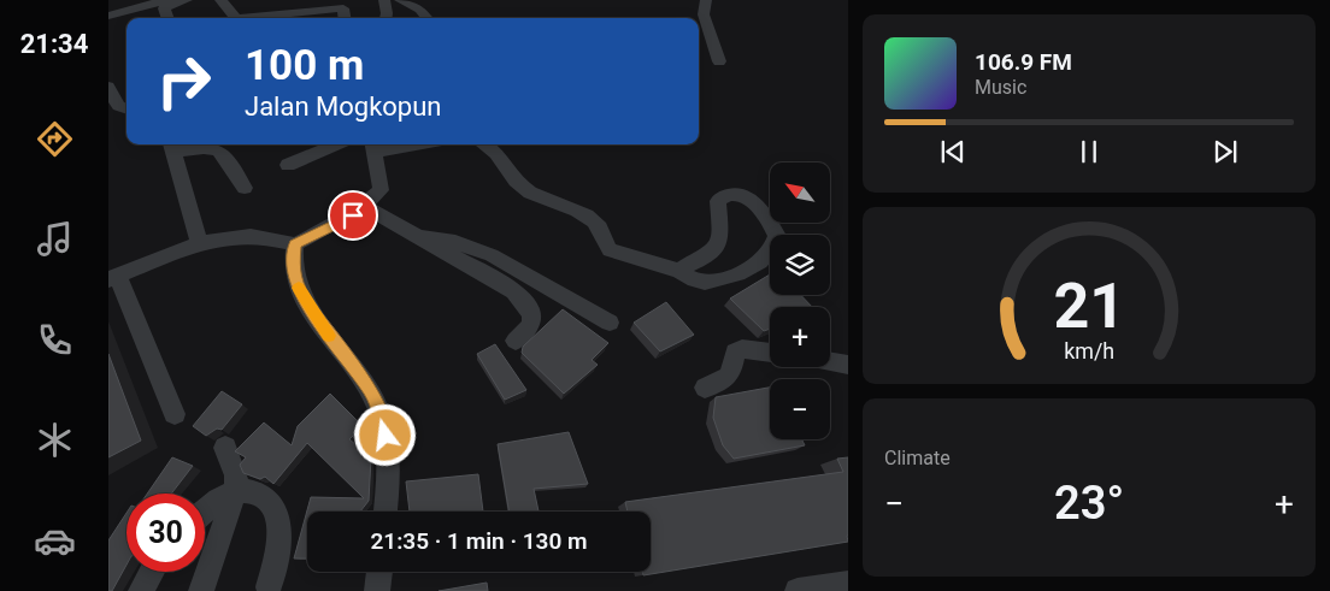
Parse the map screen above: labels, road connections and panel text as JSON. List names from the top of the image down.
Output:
{
  "north": "top left",
  "page": {
    "tabs": "21:34",
    "turn": ["100 m", "Jalan Mogkopun"],
    "song": ["106.9 FM", "Music"],
    "map_buttons": ["+", "−"],
    "tile": "Climate",
    "heat": ["−", "23°", "+"],
    "limit": "30",
    "trip": "21:35 · 1 min · 130 m",
    "gauge": ["21", "km/h"]
  }
}
